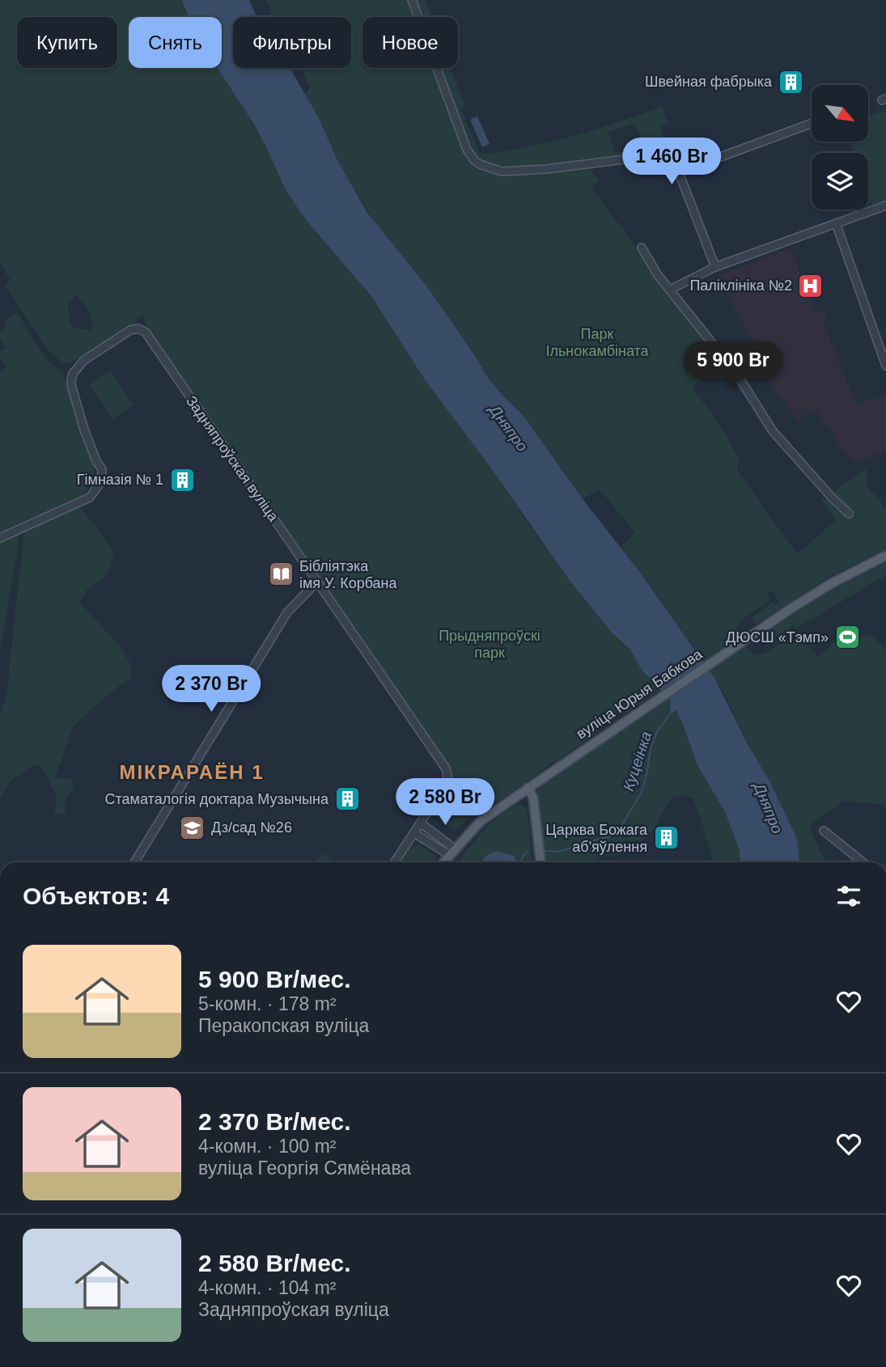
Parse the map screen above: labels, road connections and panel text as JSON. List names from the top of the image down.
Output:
{
  "streets": {
    "main road": ["вуліца Юрыя Бабкова"],
    "street": ["Задняпроўская вуліца"]
  },
  "districts": ["МІКРАРАЁН 1"],
  "water": ["Дняпро", "Куцеінка"],
  "parks": ["Парк Ільнокамбіната", "Прыдняпроўскі парк"],
  "places": {
    "building": [
      "Швейная фабрыка",
      "Гімназія № 1",
      "Стаматалогія доктара Музычына",
      "Царква Божага аб'яўлення"
    ],
    "hospital": ["Паліклініка №2"],
    "library": ["Бібліятэка імя У. Корбана"],
    "sports": ["ДЮСШ «Тэмп»"],
    "school or university": ["Дз/сад №26"]
  },
  "north": "bottom right",
  "page": {
    "chip": [
      "Купить",
      "Снять",
      "Фильтры",
      "Новое"
    ],
    "price": [
      "1 460 Br",
      "5 900 Br",
      "2 370 Br",
      "2 580 Br"
    ],
    "heading": "Объектов: 4",
    "list": [
      {
        "name": "5 900 Br/мес.",
        "note": "5-комн. · 178 m² · Перакопская вуліца"
      },
      {
        "name": "2 370 Br/мес.",
        "note": "4-комн. · 100 m² · вуліца Георгія Сямёнава"
      },
      {
        "name": "2 580 Br/мес.",
        "note": "4-комн. · 104 m² · Задняпроўская вуліца"
      }
    ]
  }
}
